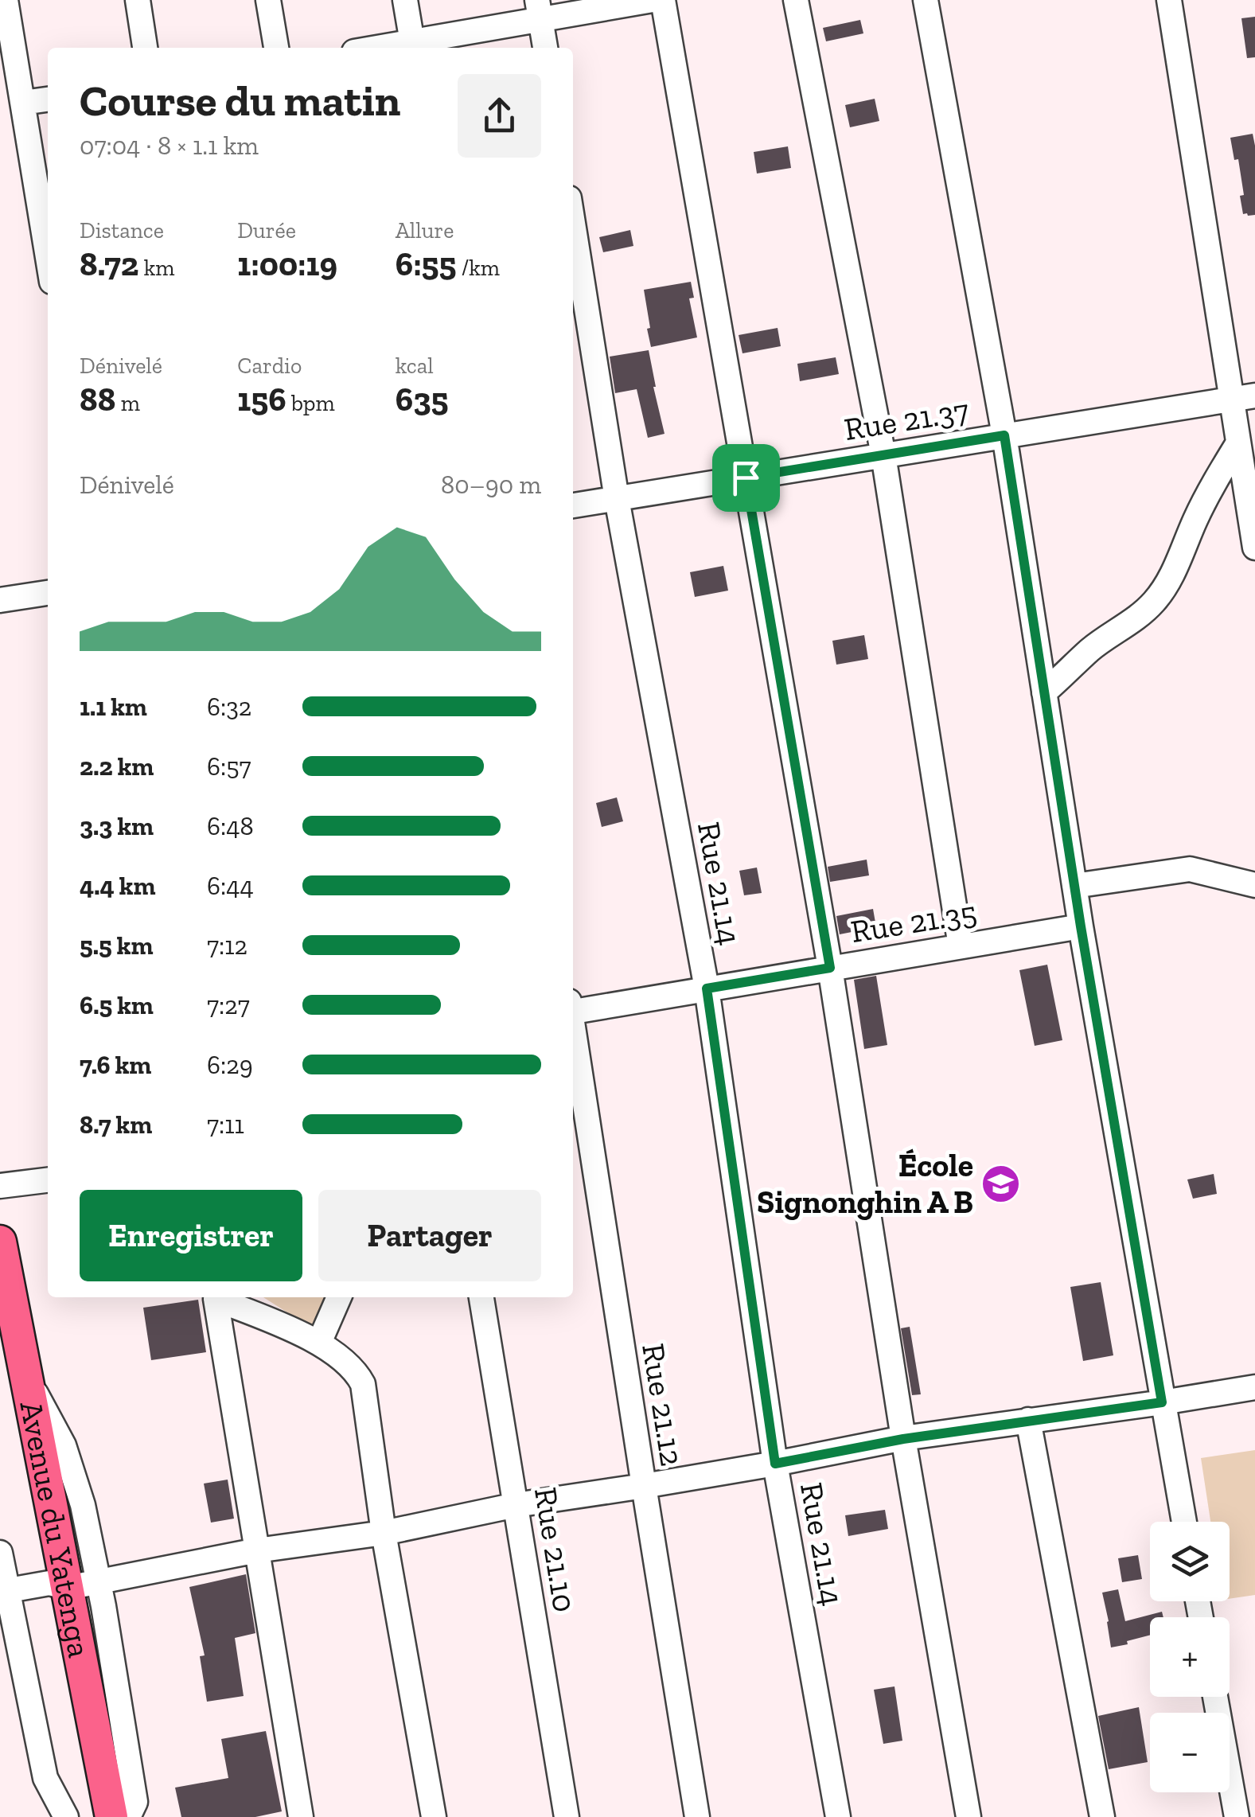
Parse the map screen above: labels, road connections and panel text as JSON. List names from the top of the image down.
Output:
{
  "streets": {
    "main road": ["Avenue du Yatenga"],
    "street": [
      "Rue 21.37",
      "Rue 21.14",
      "Rue 21.35",
      "Rue 21.12",
      "Rue 21.10"
    ]
  },
  "crossings": [
    ["Rue 21.37", "Rue 21.14"],
    ["Rue 21.14", "Rue 21.35"]
  ],
  "places": {
    "school or university": ["École Signonghin A B"]
  },
  "page": {
    "heading": ["Course du matin", "07:04 · 8 × 1.1 km"],
    "stats": [
      ["Distance", "8.72 km"],
      ["Durée", "1:00:19"],
      ["Allure", "6:55 /km"],
      ["Dénivelé", "88 m"],
      ["Cardio", "156 bpm"],
      ["kcal", "635"]
    ],
    "chart": ["Dénivelé", "80–90 m"],
    "list": [
      {
        "name": "1.1 km",
        "note": "6:32"
      },
      {
        "name": "2.2 km",
        "note": "6:57"
      },
      {
        "name": "3.3 km",
        "note": "6:48"
      },
      {
        "name": "4.4 km",
        "note": "6:44"
      },
      {
        "name": "5.5 km",
        "note": "7:12"
      },
      {
        "name": "6.5 km",
        "note": "7:27"
      },
      {
        "name": "7.6 km",
        "note": "6:29"
      },
      {
        "name": "8.7 km",
        "note": "7:11"
      }
    ],
    "buttons": ["Enregistrer", "Partager"],
    "map_buttons": ["+", "−"]
  }
}
